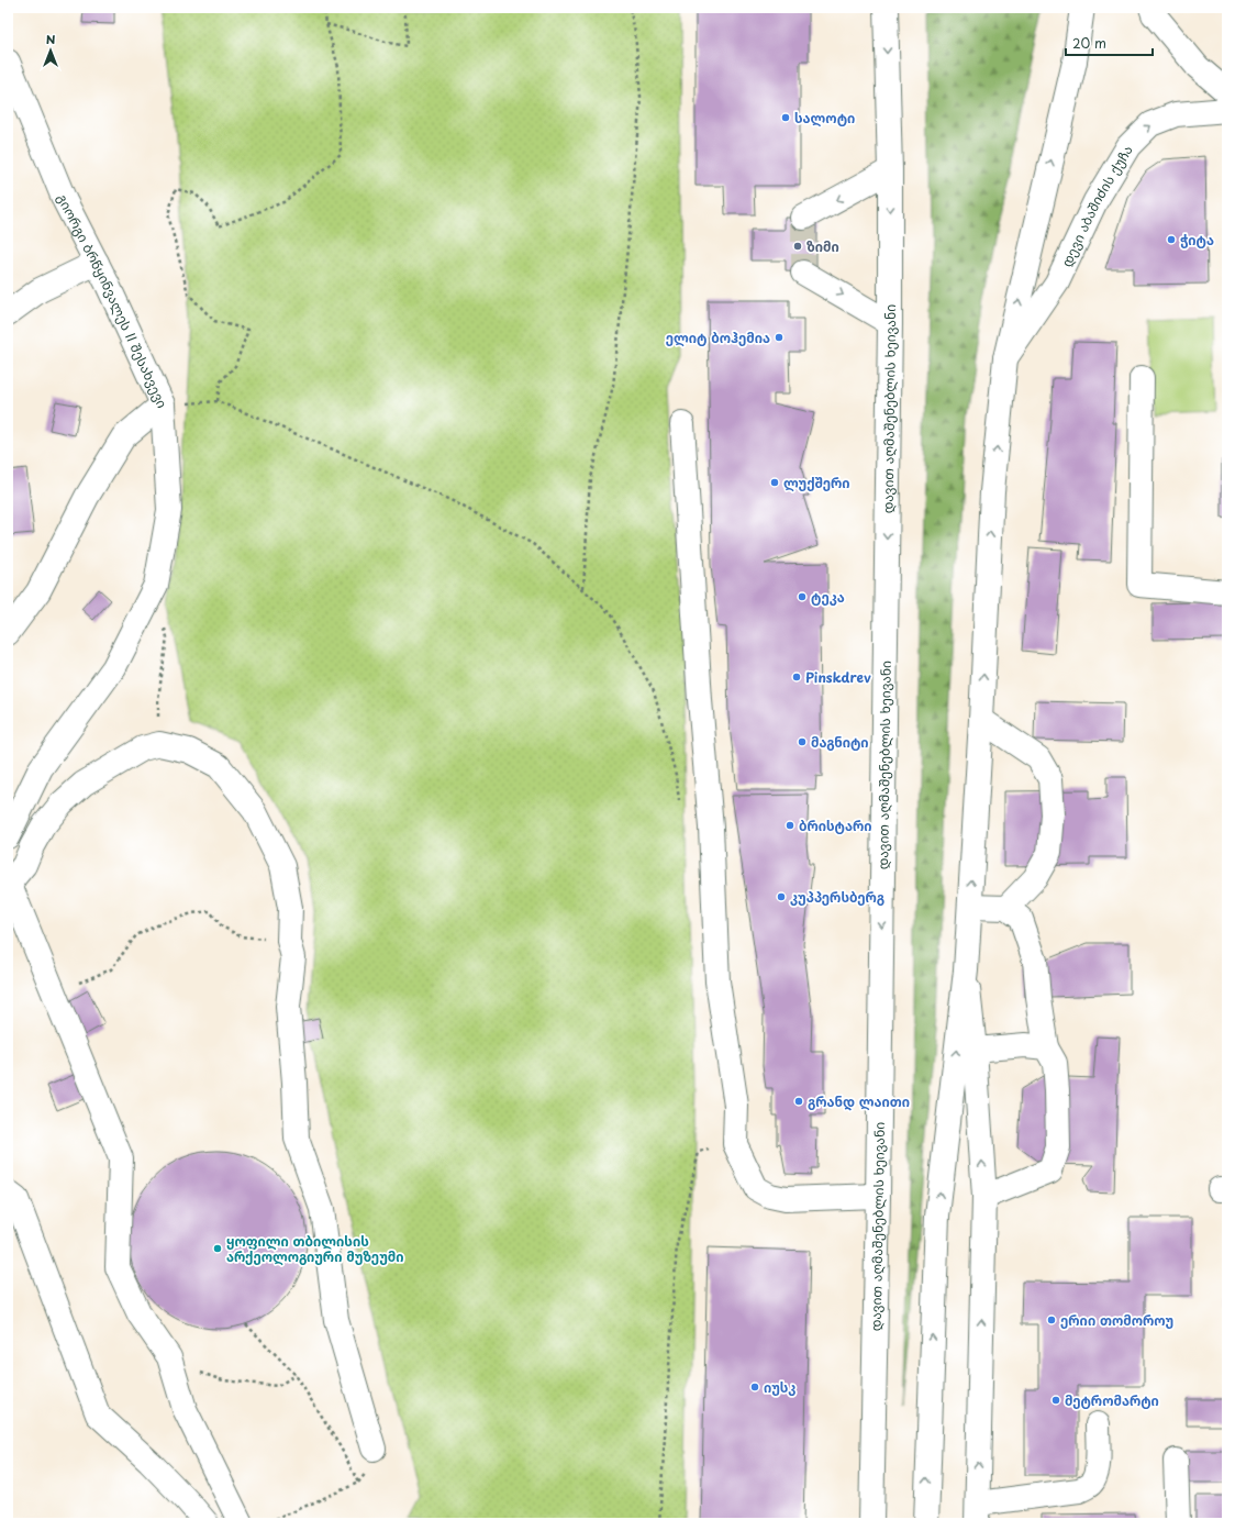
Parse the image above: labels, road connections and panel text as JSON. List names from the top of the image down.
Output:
{
  "streets": {
    "main road": ["დევი აბაშიძის ქუჩა", "გიორგი ბრწყინვალეს II შესახვევი", "დავით აღმაშენებლის ხეივანი"]
  },
  "one_way": ["დევი აბაშიძის ქუჩა"],
  "places": [
    "სალოტი",
    "ჭიტა",
    "ზიმი",
    "ელიტ ბოჰემია",
    "ლუქშერი",
    "ტეკა",
    "Pinskdrev",
    "მაგნიტი",
    "ბრისტარი",
    "კუპპერსბერგ",
    "გრანდ ლაითი",
    "ყოფილი თბილისის არქეოლოგიური მუზეუმი",
    "ერიი თომოროუ",
    "იუსკ",
    "მეტრომარტი"
  ],
  "scale_bar": "20 m",
  "north": "top"
}
